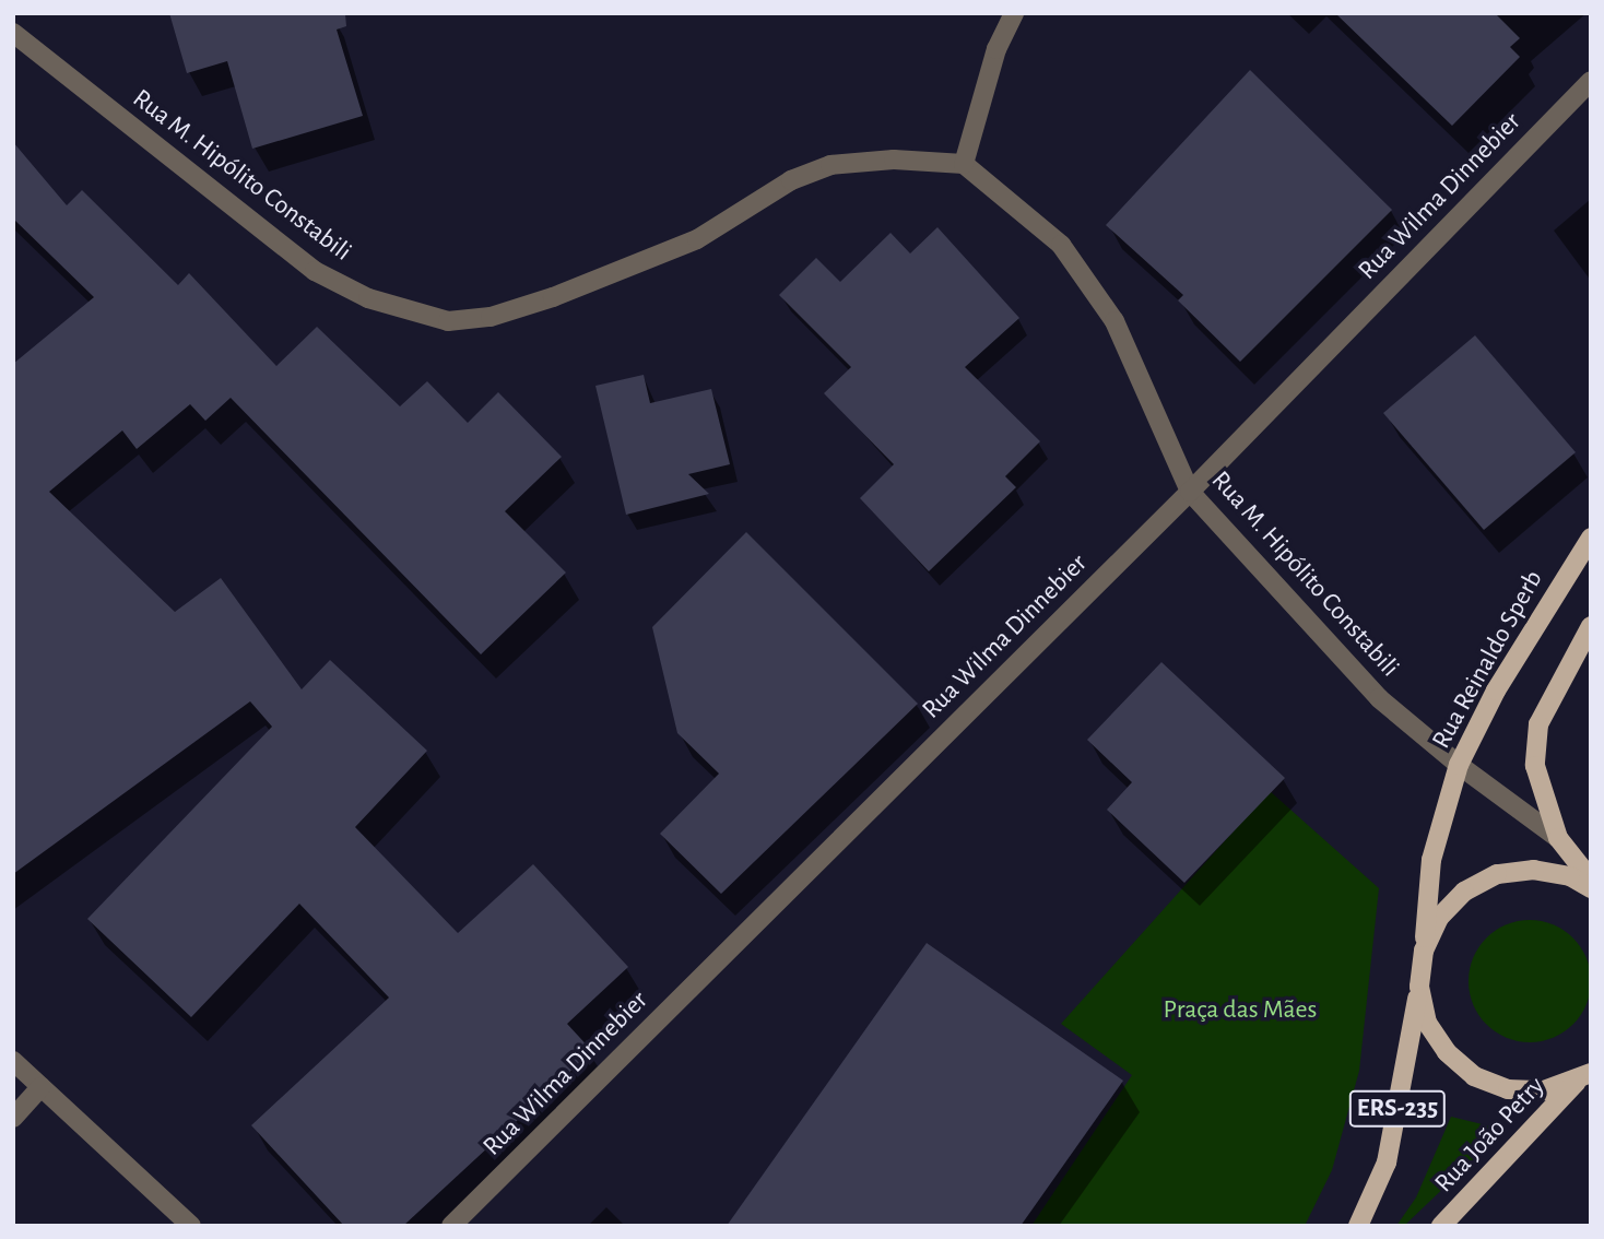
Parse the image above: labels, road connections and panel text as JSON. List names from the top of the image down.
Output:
{
  "streets": {
    "main road": ["Rua Reinaldo Sperb", "ERS-235", "Rua João Petry"],
    "street": ["Rua M. Hipólito Constabili", "Rua Wilma Dinnebier"]
  },
  "crossings": [
    ["Rua M. Hipólito Constabili", "Rua Wilma Dinnebier"],
    ["Rua M. Hipólito Constabili", "Rua Reinaldo Sperb"],
    ["Rua Reinaldo Sperb", "ERS-235"]
  ],
  "parks": ["Praça das Mães"]
}
